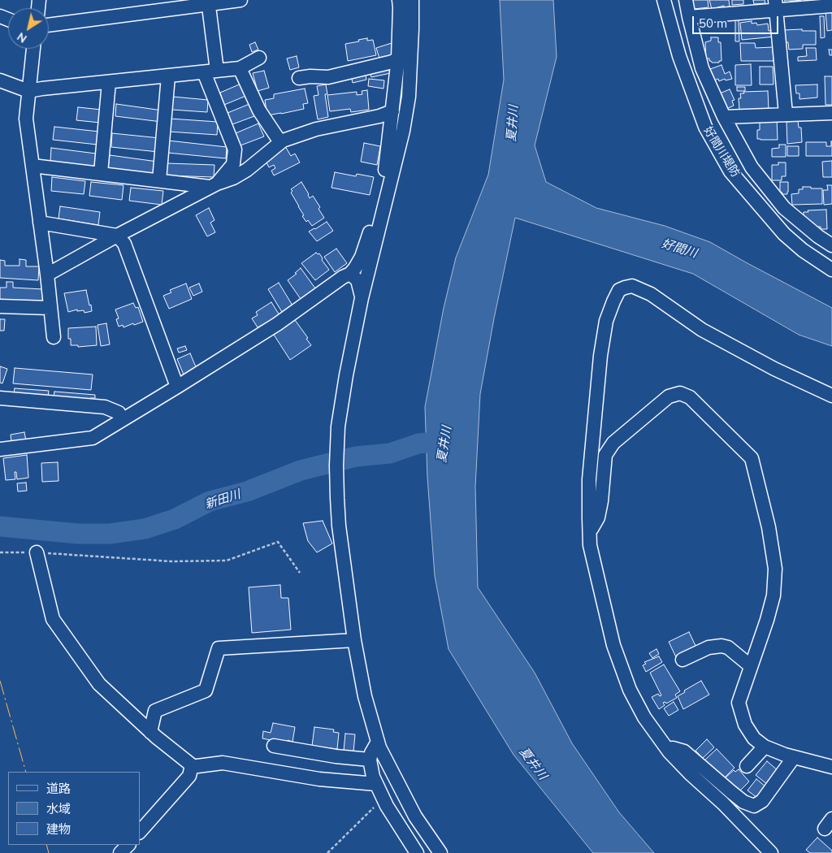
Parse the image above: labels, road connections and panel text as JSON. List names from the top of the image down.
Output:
{
  "streets": {
    "street": ["好間川堤防"]
  },
  "water": ["夏井川", "好間川", "新田川"],
  "legend": ["道路", "水域", "建物"],
  "scale_bar": "50 m",
  "north": "bottom left"
}
